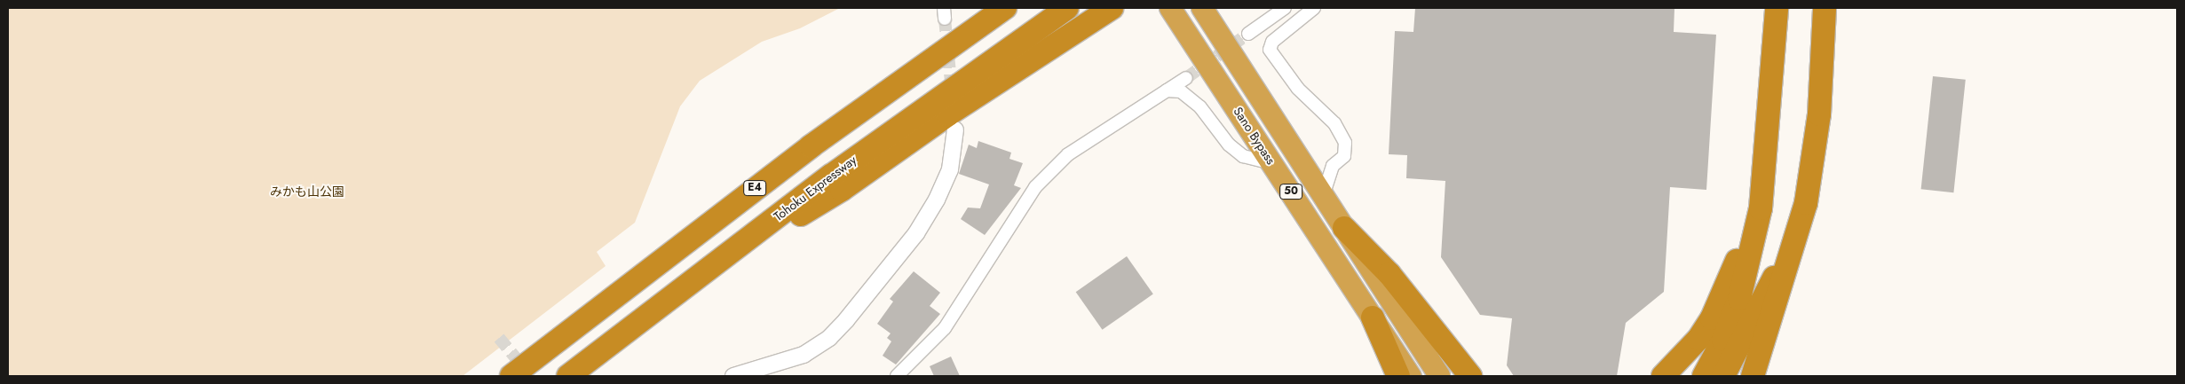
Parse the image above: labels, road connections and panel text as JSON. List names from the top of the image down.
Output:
{
  "streets": {
    "highway": [
      "Sano Bypass",
      "E4",
      "Tohoku Expressway",
      "50"
    ]
  },
  "parks": ["みかも山公園"]
}
